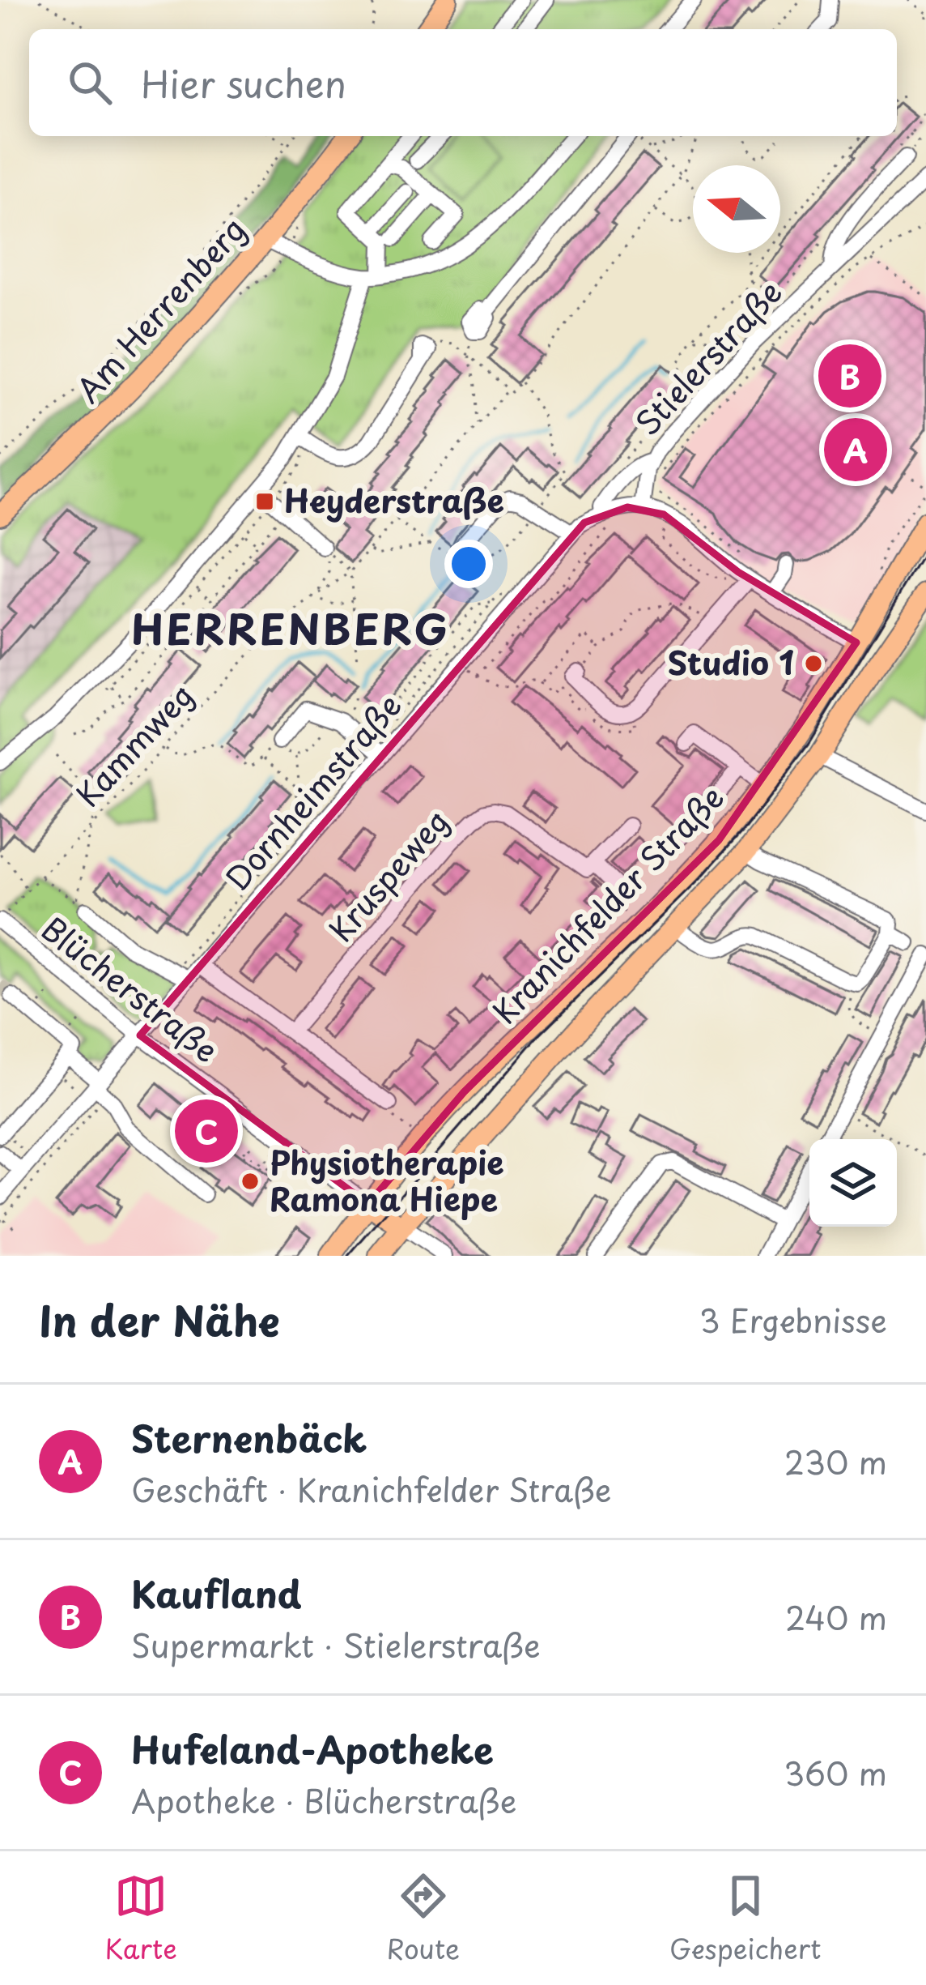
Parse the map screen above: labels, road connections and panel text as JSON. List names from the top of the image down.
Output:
{
  "streets": {
    "main road": ["Am Herrenberg", "Kranichfelder Straße"],
    "street": [
      "Stielerstraße",
      "Dornheimstraße",
      "Kruspeweg",
      "Blücherstraße"
    ],
    "path": ["Kammweg"]
  },
  "crossings": [
    ["Stielerstraße", "Dornheimstraße"],
    ["Kammweg", "Blücherstraße"],
    ["Dornheimstraße", "Blücherstraße"],
    ["Kranichfelder Straße", "Blücherstraße"]
  ],
  "districts": ["HERRENBERG"],
  "places": {
    "transit": ["Heyderstraße"],
    "other": ["Studio 1", "Physiotherapie Ramona Hiepe"]
  },
  "north": "left",
  "page": {
    "search": "Hier suchen",
    "pins": ["B", "A", "C"],
    "heading": ["In der Nähe", "3 Ergebnisse"],
    "list": [
      {
        "mark": "A",
        "name": "Sternenbäck",
        "note": "Geschäft · Kranichfelder Straße",
        "value": "230 m"
      },
      {
        "mark": "B",
        "name": "Kaufland",
        "note": "Supermarkt · Stielerstraße",
        "value": "240 m"
      },
      {
        "mark": "C",
        "name": "Hufeland-Apotheke",
        "note": "Apotheke · Blücherstraße",
        "value": "360 m"
      }
    ],
    "nav": ["Karte", "Route", "Gespeichert"]
  }
}
